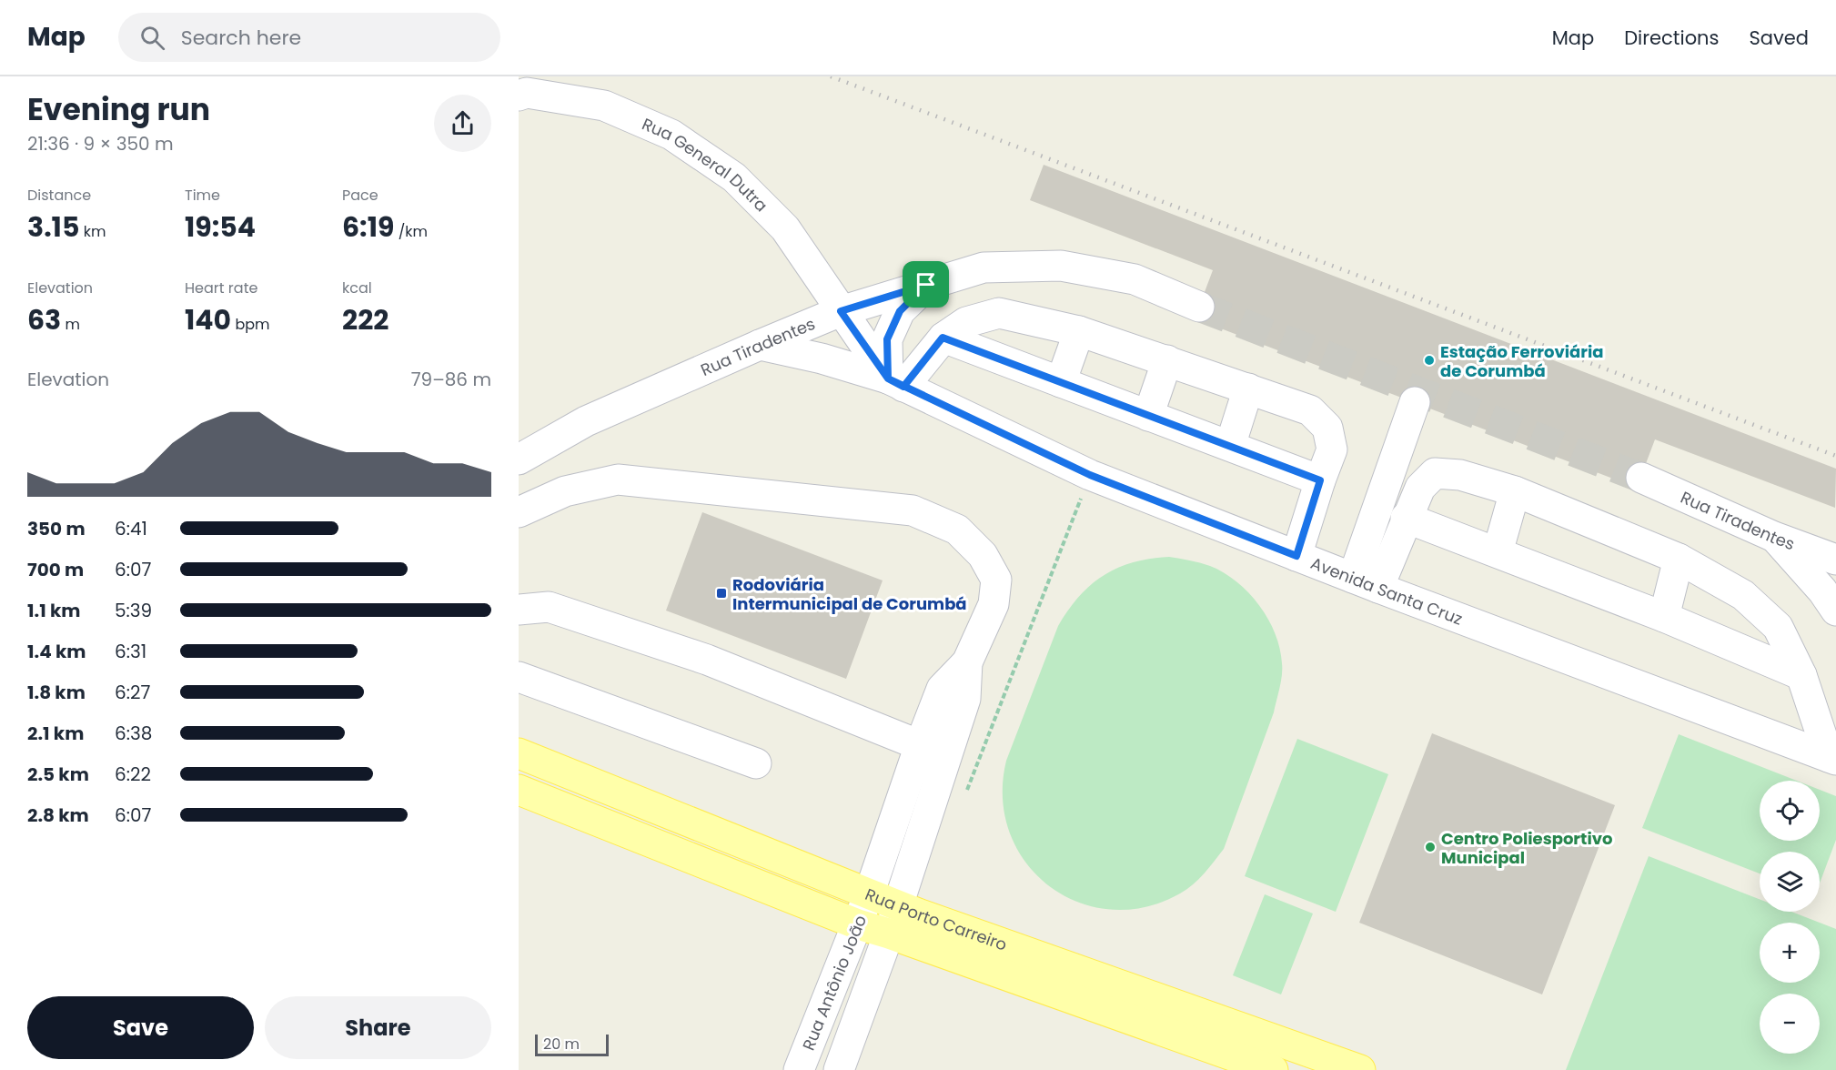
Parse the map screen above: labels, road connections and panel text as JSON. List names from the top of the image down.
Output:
{
  "streets": {
    "main road": ["Rua Porto Carreiro"],
    "street": [
      "Rua General Dutra",
      "Rua Tiradentes",
      "Avenida Santa Cruz",
      "Rua Antônio João"
    ]
  },
  "crossings": [
    ["Rua General Dutra", "Rua Tiradentes"],
    ["Rua General Dutra", "Avenida Santa Cruz"],
    ["Rua Tiradentes", "Avenida Santa Cruz"],
    ["Rua Porto Carreiro", "Rua Antônio João"]
  ],
  "places": {
    "other": ["Estação Ferroviária de Corumbá", "Centro Poliesportivo Municipal"],
    "transit": ["Rodoviária Intermunicipal de Corumbá"]
  },
  "scale_bar": "20 m",
  "page": {
    "header": "Map",
    "search": "Search here",
    "nav": ["Map", "Directions", "Saved"],
    "heading": ["Evening run", "21:36 · 9 × 350 m"],
    "stats": [
      ["Distance", "3.15 km"],
      ["Time", "19:54"],
      ["Pace", "6:19 /km"],
      ["Elevation", "63 m"],
      ["Heart rate", "140 bpm"],
      ["kcal", "222"]
    ],
    "chart": ["Elevation", "79–86 m"],
    "list": [
      {
        "name": "350 m",
        "note": "6:41"
      },
      {
        "name": "700 m",
        "note": "6:07"
      },
      {
        "name": "1.1 km",
        "note": "5:39"
      },
      {
        "name": "1.4 km",
        "note": "6:31"
      },
      {
        "name": "1.8 km",
        "note": "6:27"
      },
      {
        "name": "2.1 km",
        "note": "6:38"
      },
      {
        "name": "2.5 km",
        "note": "6:22"
      },
      {
        "name": "2.8 km",
        "note": "6:07"
      }
    ],
    "map_buttons": ["+", "−"],
    "buttons": ["Save", "Share"],
    "scale": "20 m"
  }
}
